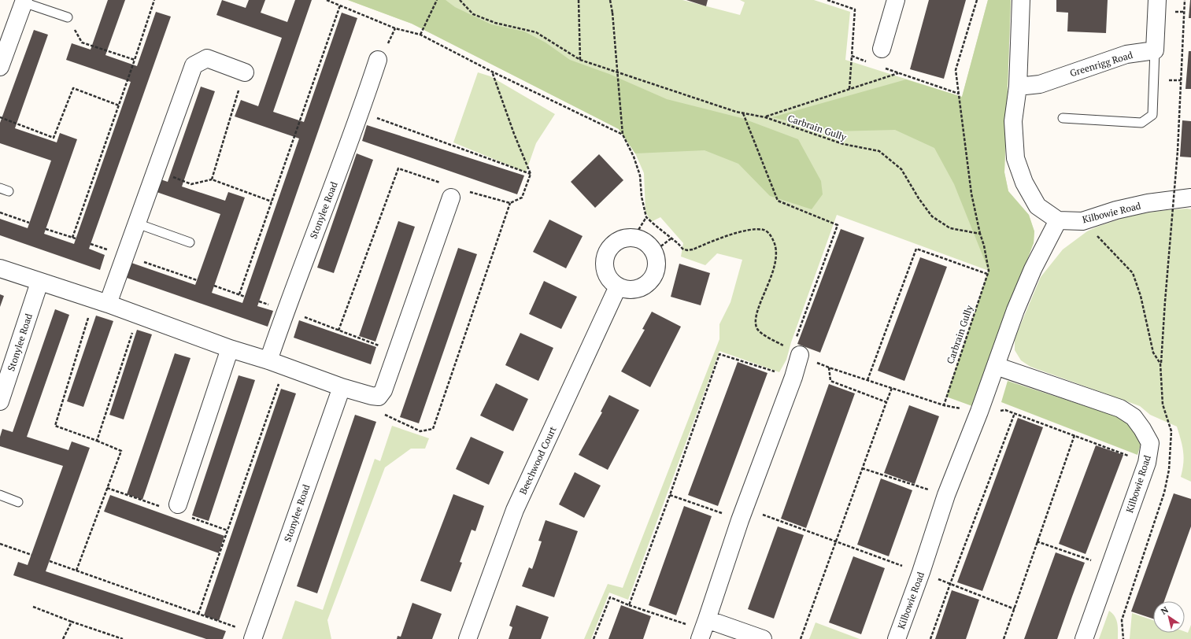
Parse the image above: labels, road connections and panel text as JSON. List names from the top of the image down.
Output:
{
  "streets": {
    "street": [
      "Greenrigg Road",
      "Stonylee Road",
      "Kilbowie Road",
      "Beechwood Court"
    ],
    "path": ["Carbrain Gully"]
  },
  "north": "top left"
}
